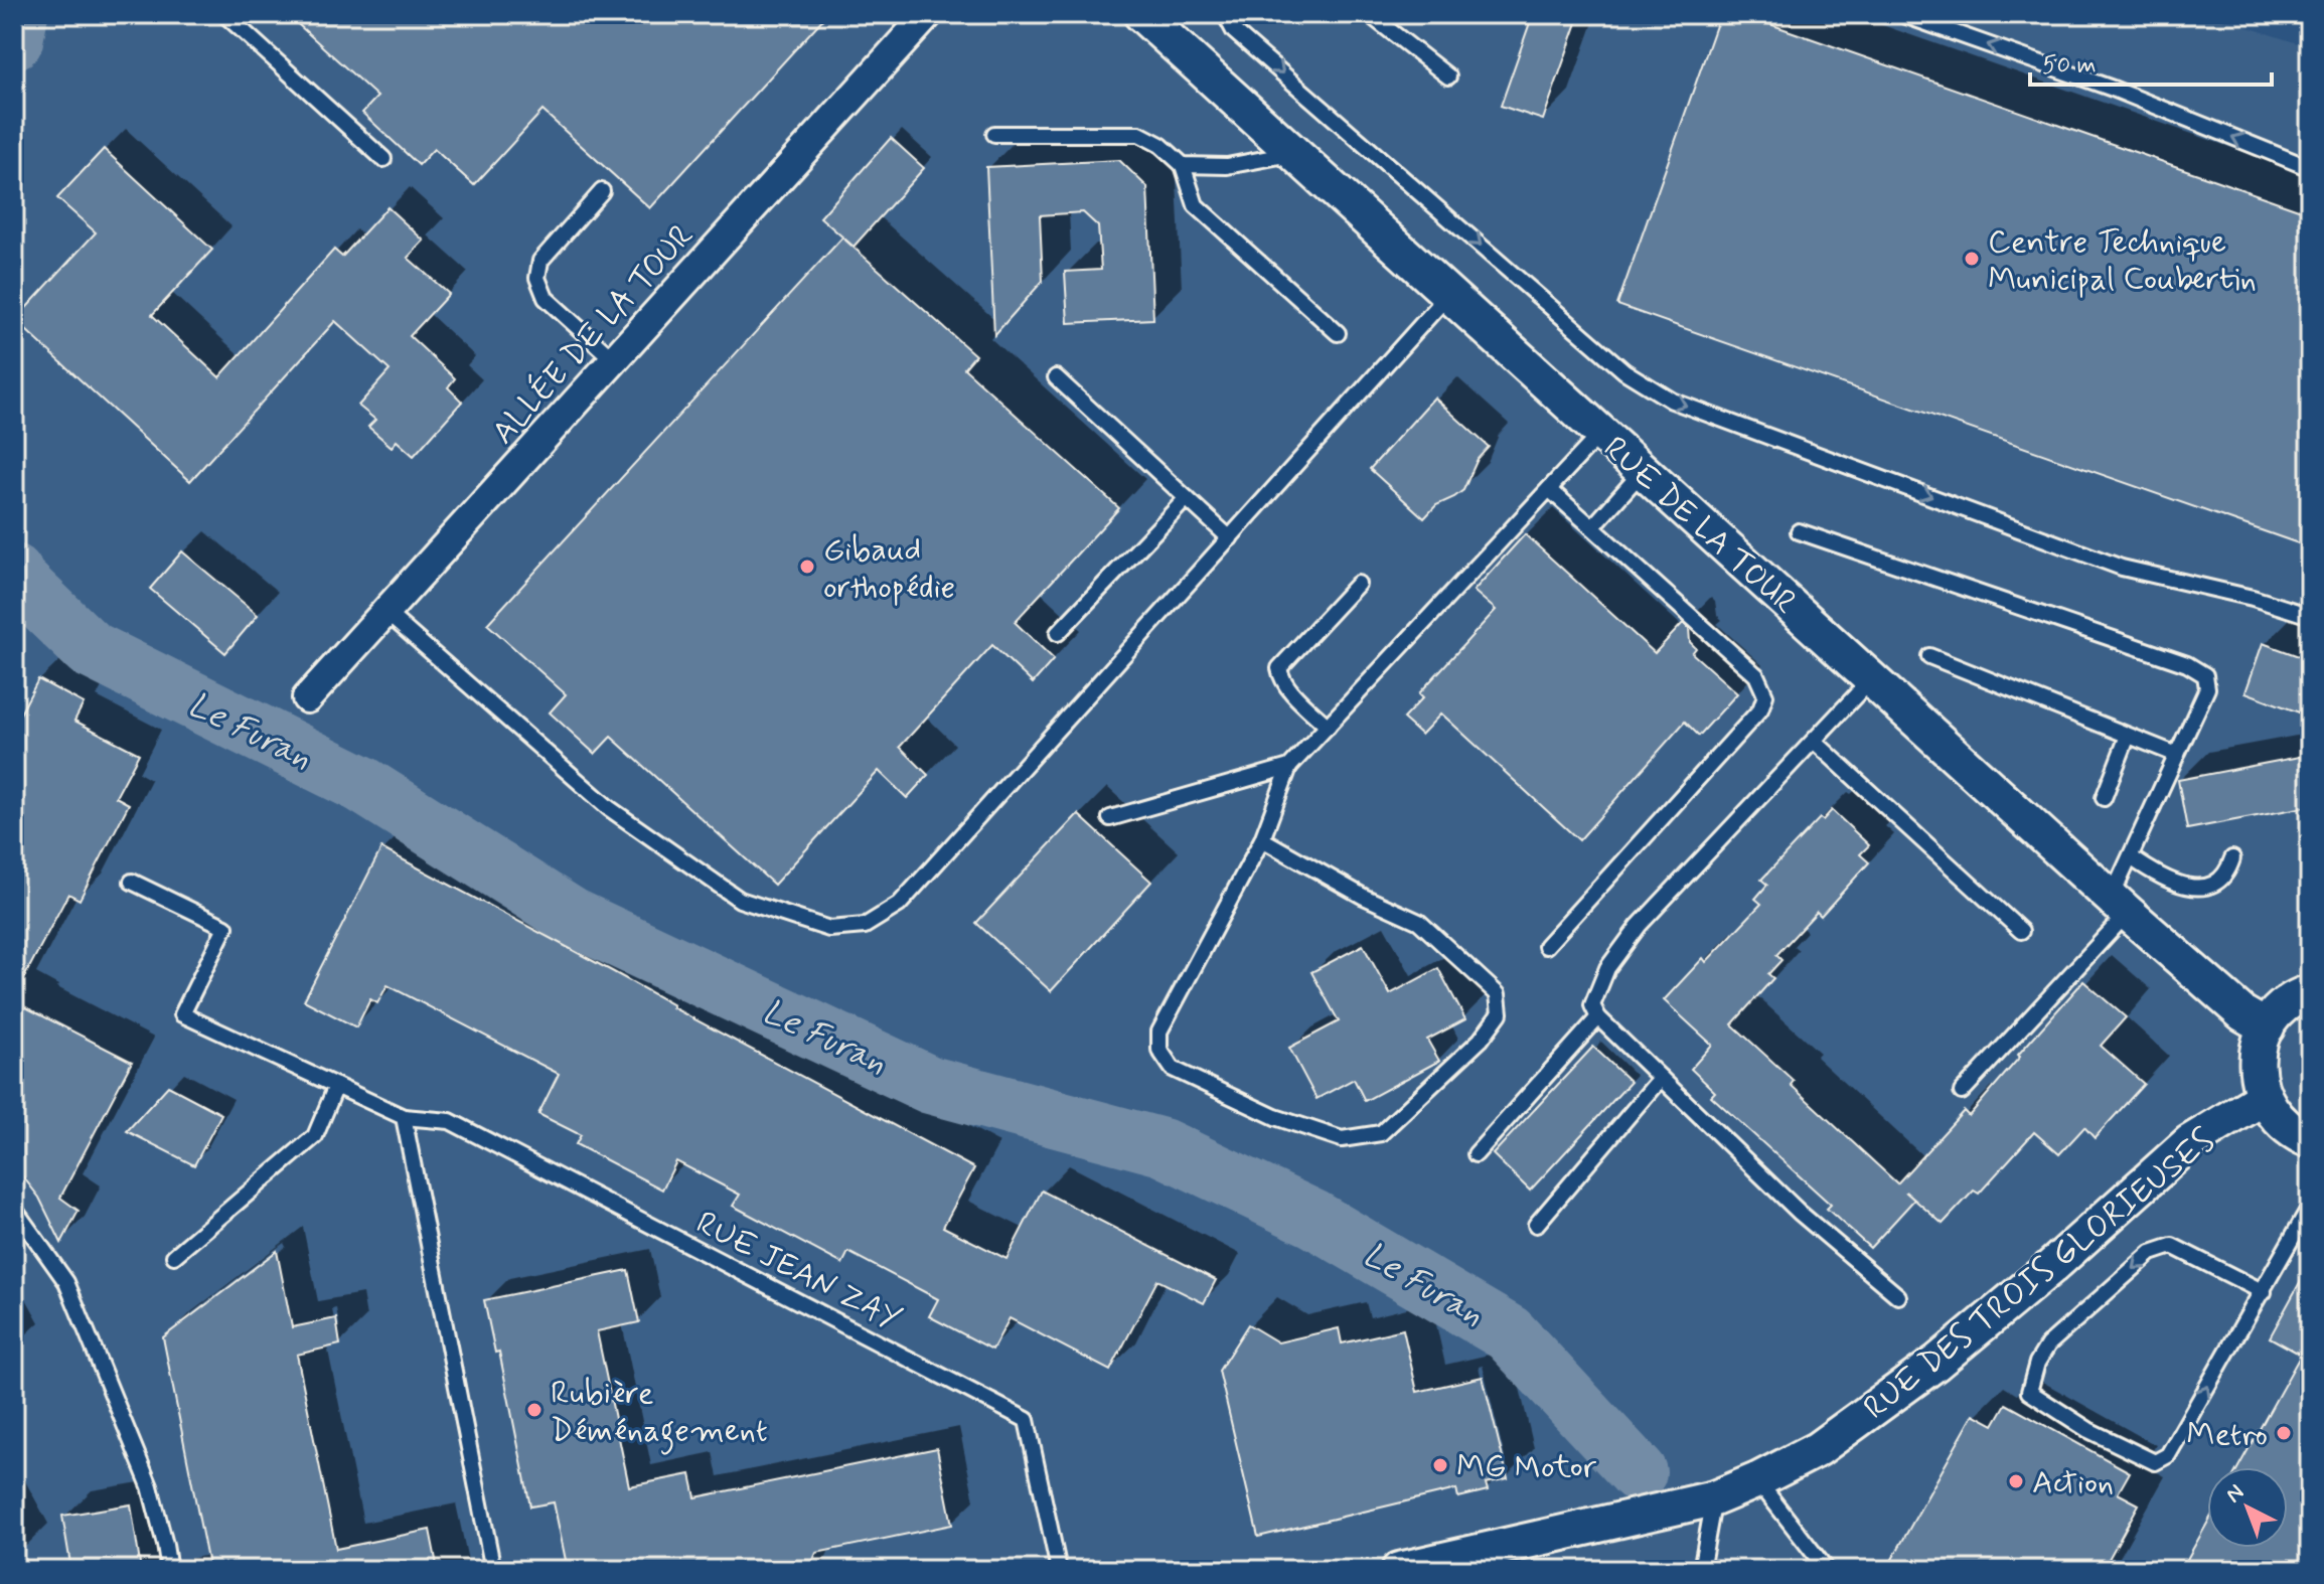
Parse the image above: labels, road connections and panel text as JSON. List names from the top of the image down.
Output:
{
  "streets": {
    "street": ["ALLÉE DE LA TOUR", "RUE DE LA TOUR", "RUE DES TROIS GLORIEUSES"],
    "lane": ["RUE JEAN ZAY"]
  },
  "water": ["Le Furan"],
  "places": [
    "Centre Technique Municipal Coubertin",
    "Gibaud orthopédie",
    "Rubière Déménagement",
    "Metro",
    "MG Motor",
    "Action"
  ],
  "scale_bar": "50 m",
  "north": "top left"
}
